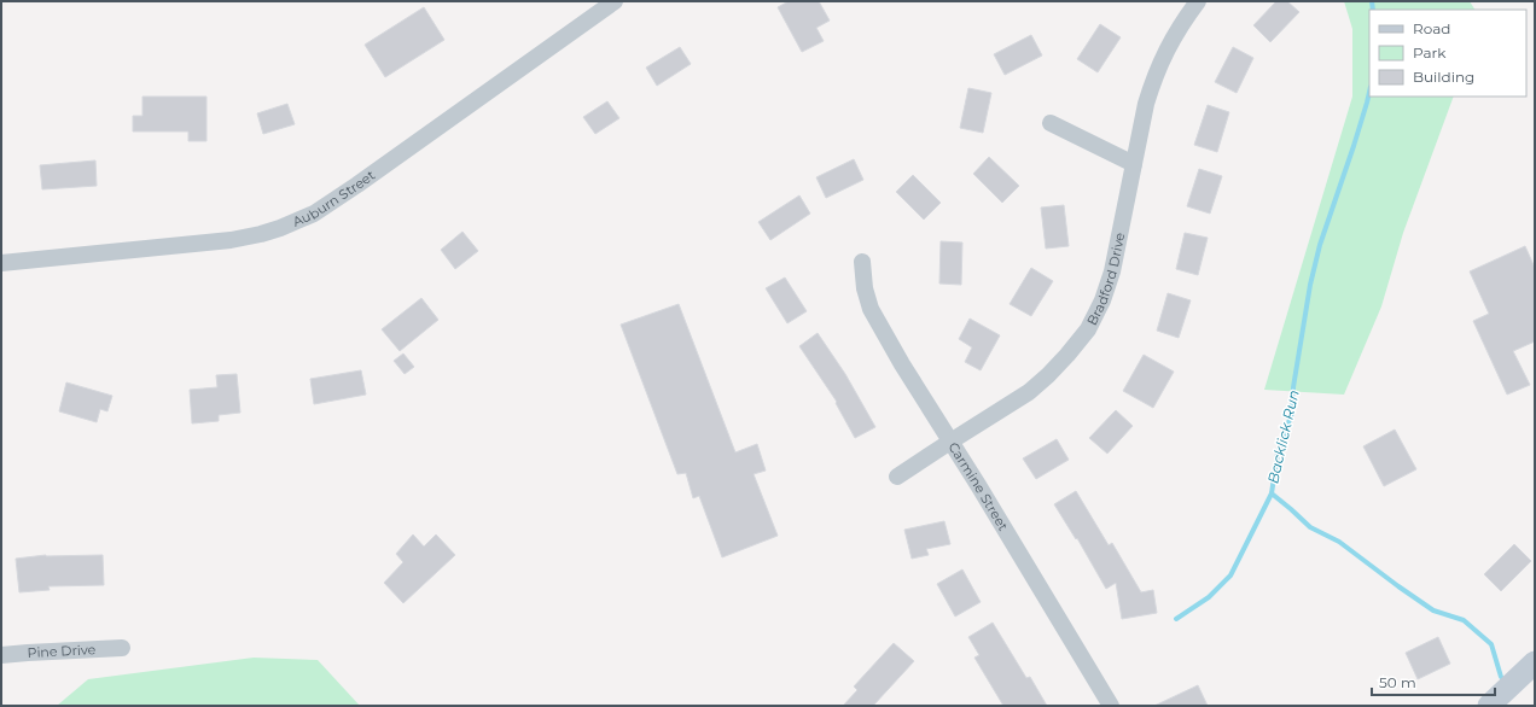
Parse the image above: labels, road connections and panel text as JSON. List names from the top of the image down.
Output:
{
  "streets": {
    "street": [
      "Auburn Street",
      "Bradford Drive",
      "Carmine Street",
      "Pine Drive"
    ]
  },
  "crossings": [
    ["Bradford Drive", "Carmine Street"]
  ],
  "water": ["Backlick Run"],
  "legend": ["Road", "Park", "Building"],
  "scale_bar": "50 m"
}
